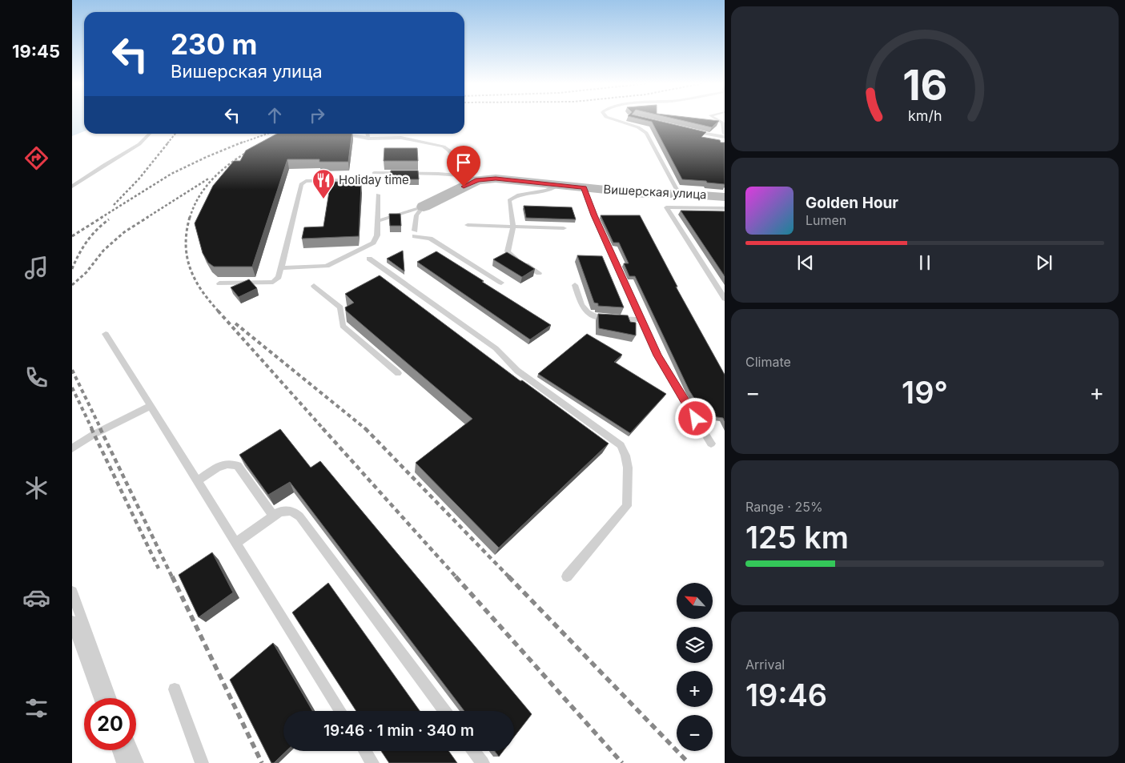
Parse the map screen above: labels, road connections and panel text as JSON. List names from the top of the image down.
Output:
{
  "streets": {
    "street": ["Вишерская улица"]
  },
  "places": {
    "restaurant": ["Holiday time"]
  },
  "north": "top left",
  "page": {
    "tabs": "19:45",
    "turn": ["230 m", "Вишерская улица"],
    "song": ["Golden Hour", "Lumen"],
    "tile": [
      "Climate",
      ["Range · 25%", "125 km"],
      ["Arrival", "19:46"]
    ],
    "heat": ["−", "19°", "+"],
    "map_buttons": ["+", "−"],
    "limit": "20",
    "trip": "19:46 · 1 min · 340 m",
    "gauge": ["16", "km/h"]
  }
}
